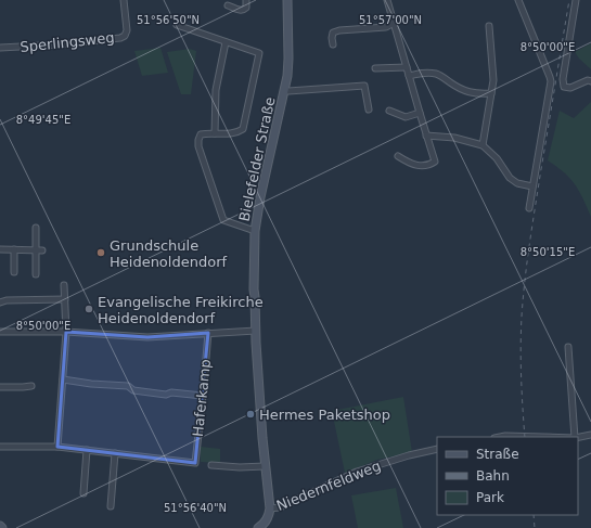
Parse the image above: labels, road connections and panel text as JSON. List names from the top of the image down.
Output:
{
  "streets": {
    "main road": ["Bielefelder Straße"],
    "street": ["Sperlingsweg", "Haferkamp", "Niedernfeldweg"]
  },
  "crossings": [
    ["Bielefelder Straße", "Niedernfeldweg"]
  ],
  "places": ["Grundschule Heidenoldendorf", "Evangelische Freikirche Heidenoldendorf", "Hermes Paketshop"],
  "legend": ["Straße", "Bahn", "Park"],
  "coordinates": [
    "51°56'50\"N",
    "51°57'00\"N",
    "8°50'00\"E",
    "8°49'45\"E",
    "8°50'15\"E",
    "51°56'40\"N"
  ]
}
